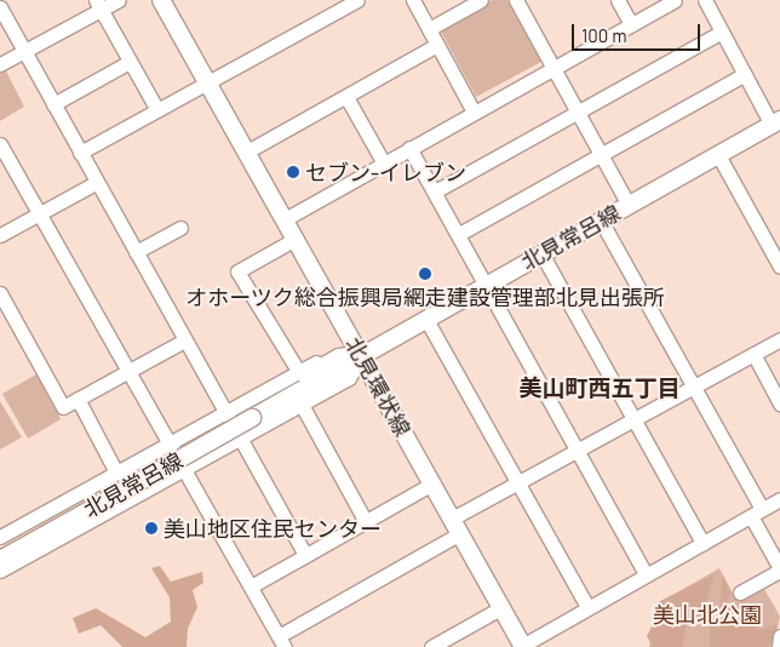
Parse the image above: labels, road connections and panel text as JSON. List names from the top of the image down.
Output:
{
  "streets": {
    "main road": ["北見常呂線", "北見環状線"]
  },
  "crossings": [
    ["北見常呂線", "北見環状線"]
  ],
  "districts": ["美山町西五丁目"],
  "parks": ["美山北公園"],
  "places": ["セブン-イレブン", "オホーツク総合振興局網走建設管理部北見出張所", "美山地区住民センター"],
  "scale_bar": "100 m"
}
